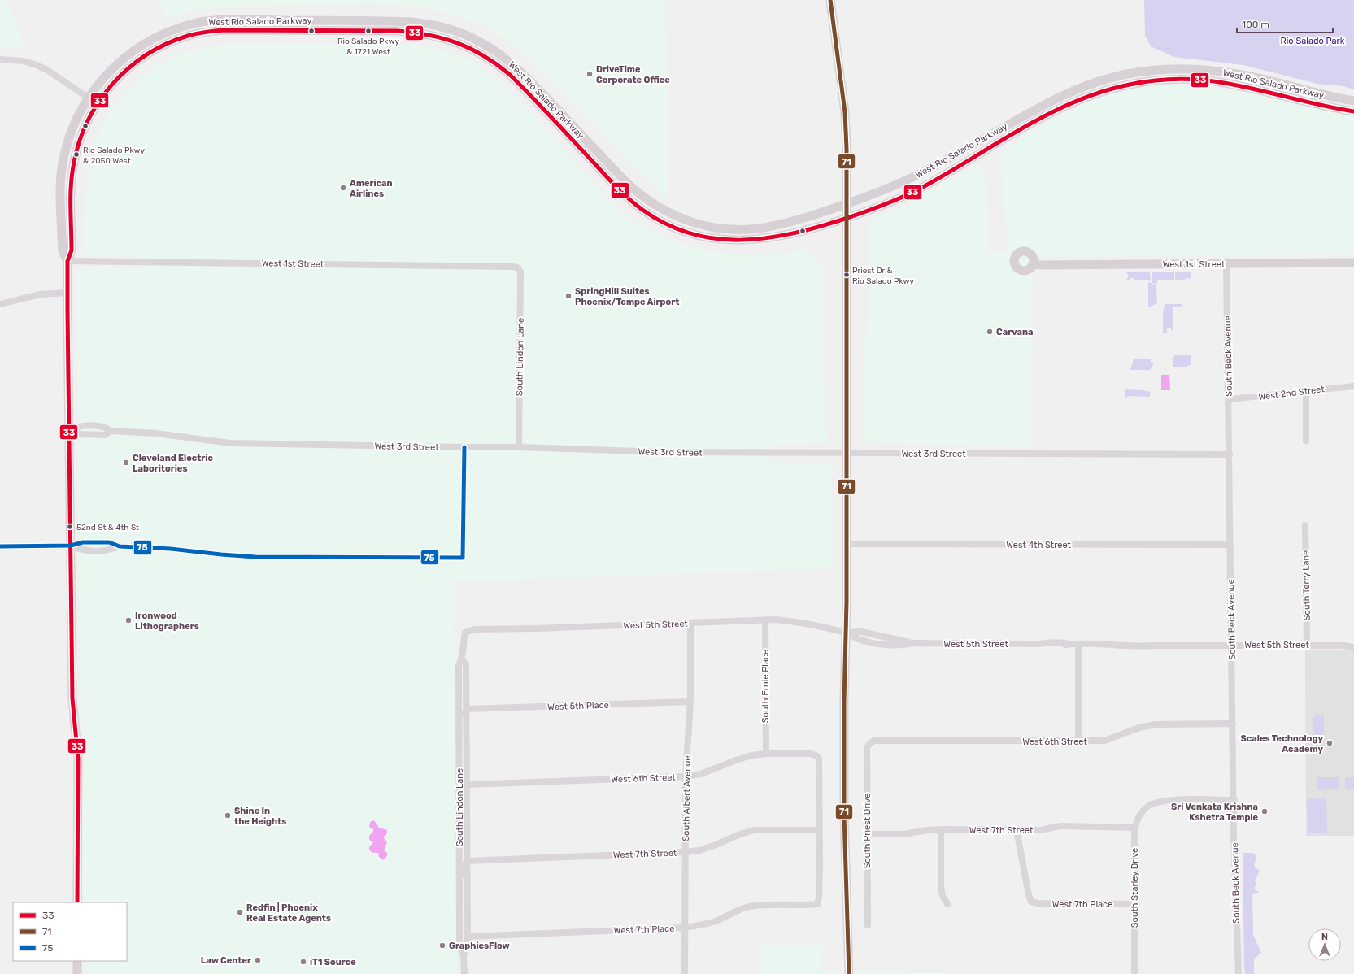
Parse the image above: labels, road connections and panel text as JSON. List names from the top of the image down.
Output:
{
  "streets": {
    "main road": ["West Rio Salado Parkway", "West 1st Street"],
    "street": [
      "South Beck Avenue",
      "South Lindon Lane",
      "West 2nd Street",
      "West 3rd Street",
      "West 4th Street",
      "South Terry Lane",
      "West 5th Street",
      "South Ernie Place",
      "West 5th Place",
      "West 6th Street",
      "South Albert Avenue",
      "West 7th Street",
      "South Priest Drive",
      "South Starley Drive",
      "West 7th Place"
    ]
  },
  "crossings": [
    ["West Rio Salado Parkway", "West 1st Street"],
    ["West 1st Street", "South Beck Avenue"],
    ["West 1st Street", "South Lindon Lane"],
    ["South Beck Avenue", "West 2nd Street"],
    ["South Beck Avenue", "West 3rd Street"],
    ["South Beck Avenue", "West 4th Street"],
    ["South Beck Avenue", "West 5th Street"],
    ["South Beck Avenue", "West 6th Street"],
    ["South Beck Avenue", "South Starley Drive"],
    ["South Lindon Lane", "West 3rd Street"],
    ["South Lindon Lane", "West 5th Street"],
    ["South Lindon Lane", "West 5th Place"],
    ["South Lindon Lane", "West 6th Street"],
    ["South Lindon Lane", "West 7th Street"],
    ["South Lindon Lane", "West 7th Place"],
    ["South Terry Lane", "West 5th Street"],
    ["West 5th Street", "South Ernie Place"],
    ["West 5th Street", "South Albert Avenue"],
    ["South Ernie Place", "West 6th Street"],
    ["West 5th Place", "South Albert Avenue"],
    ["West 6th Street", "South Albert Avenue"],
    ["West 6th Street", "West 7th Street"],
    ["West 6th Street", "South Priest Drive"],
    ["West 6th Street", "West 7th Place"],
    ["South Albert Avenue", "West 7th Street"],
    ["South Albert Avenue", "West 7th Place"],
    ["West 7th Street", "South Priest Drive"],
    ["West 7th Street", "South Starley Drive"],
    ["West 7th Street", "West 7th Place"],
    ["South Starley Drive", "West 7th Place"]
  ],
  "parks": ["Rio Salado Park"],
  "places": [
    "Rio Salado Pkwy & 1721 West",
    "DriveTime Corporate Office",
    "Rio Salado Pkwy & 2050 West",
    "American Airlines",
    "Priest Dr & Rio Salado Pkwy",
    "SpringHill Suites Phoenix/Tempe Airport",
    "Carvana",
    "Cleveland Electric Laboritories",
    "52nd St & 4th St",
    "Ironwood Lithographers",
    "Scales Technology Academy",
    "Sri Venkata Krishna Kshetra Temple",
    "Shine In the Heights",
    "Redfin | Phoenix Real Estate Agents",
    "GraphicsFlow",
    "Law Center",
    "iT1 Source"
  ],
  "lines": ["transit line 71", "transit line 33", "transit line 75"],
  "legend": ["33", "71", "75"],
  "scale_bar": "100 m",
  "north": "top"
}
